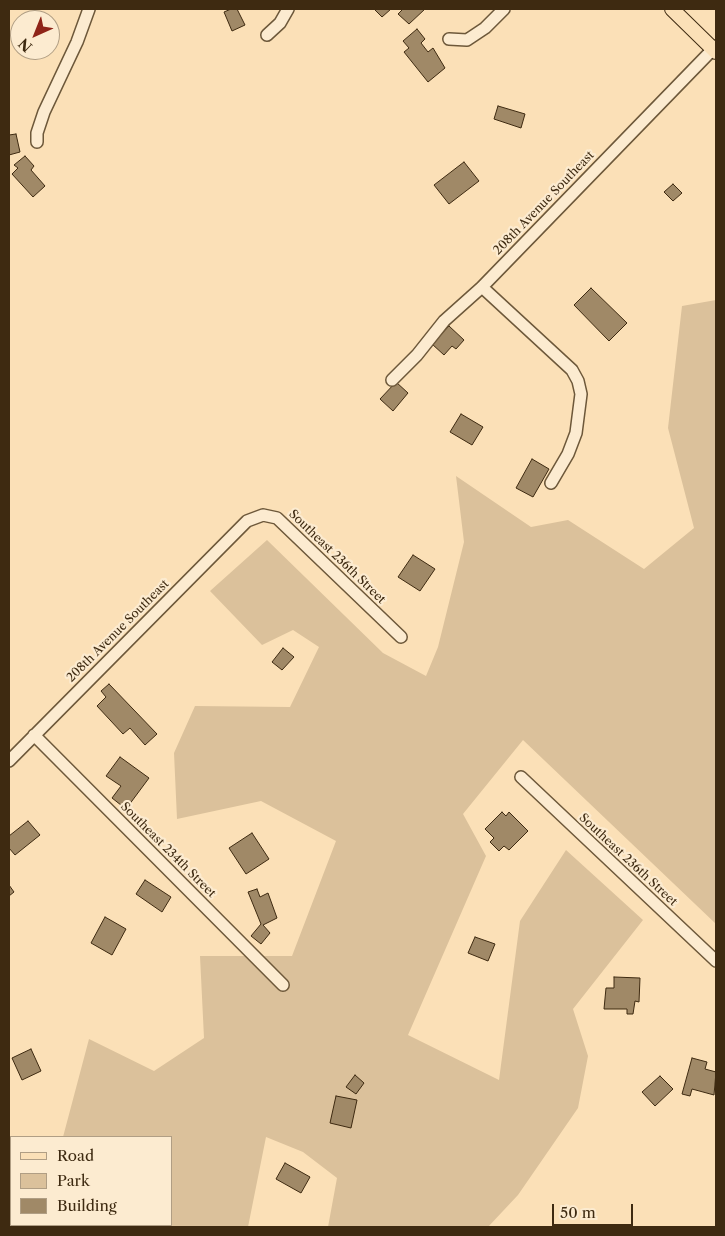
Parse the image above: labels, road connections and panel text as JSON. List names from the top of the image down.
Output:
{
  "streets": {
    "street": ["208th Avenue Southeast", "Southeast 236th Street", "Southeast 234th Street"]
  },
  "crossings": [
    ["208th Avenue Southeast", "Southeast 236th Street"],
    ["208th Avenue Southeast", "Southeast 234th Street"]
  ],
  "legend": ["Road", "Park", "Building"],
  "scale_bar": "50 m",
  "north": "bottom left"
}
